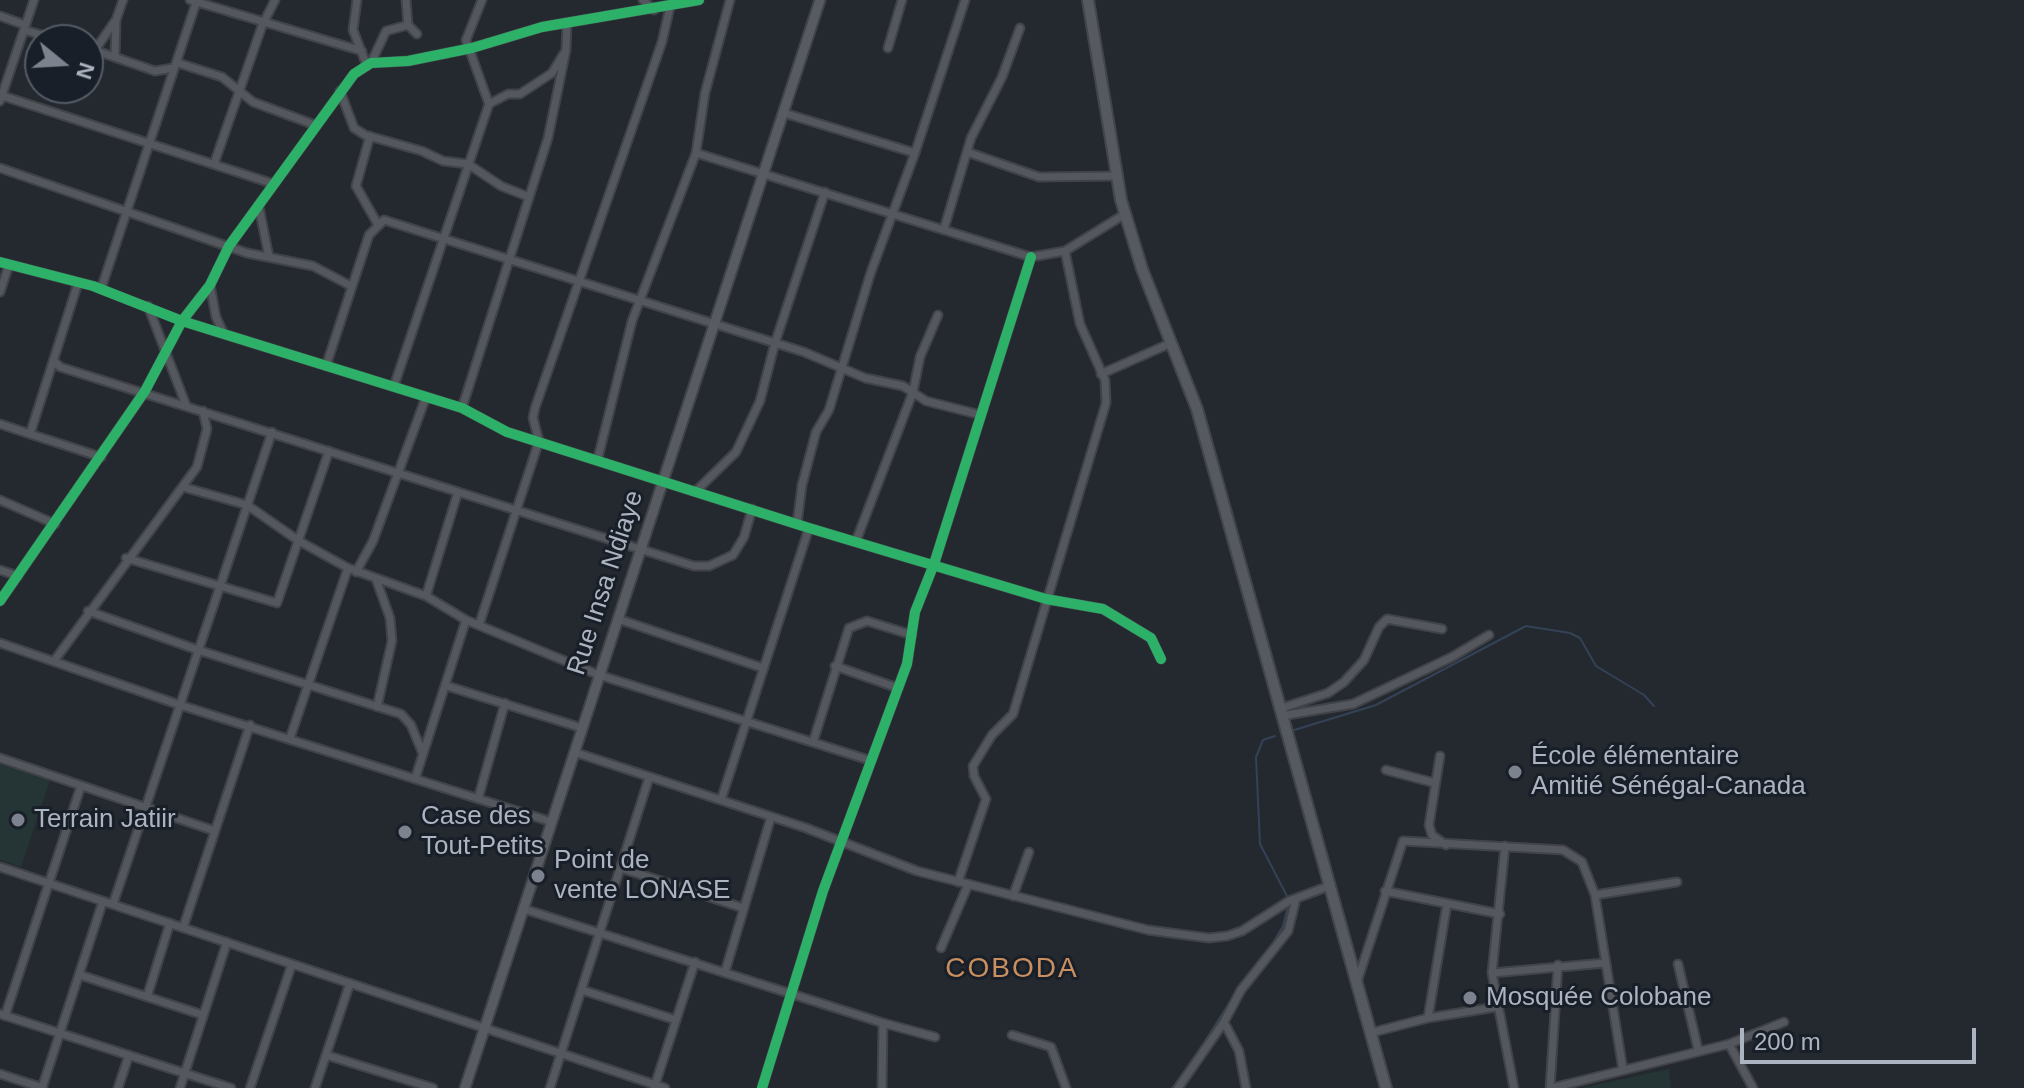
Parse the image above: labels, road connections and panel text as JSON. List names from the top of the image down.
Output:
{
  "streets": {
    "main road": ["Rue Insa Ndiaye"]
  },
  "districts": ["COBODA"],
  "places": [
    "École élémentaire Amitié Sénégal-Canada",
    "Terrain Jatiir",
    "Case des Tout-Petits",
    "Point de vente LONASE",
    "Mosquée Colobane"
  ],
  "scale_bar": "200 m",
  "north": "right"
}
